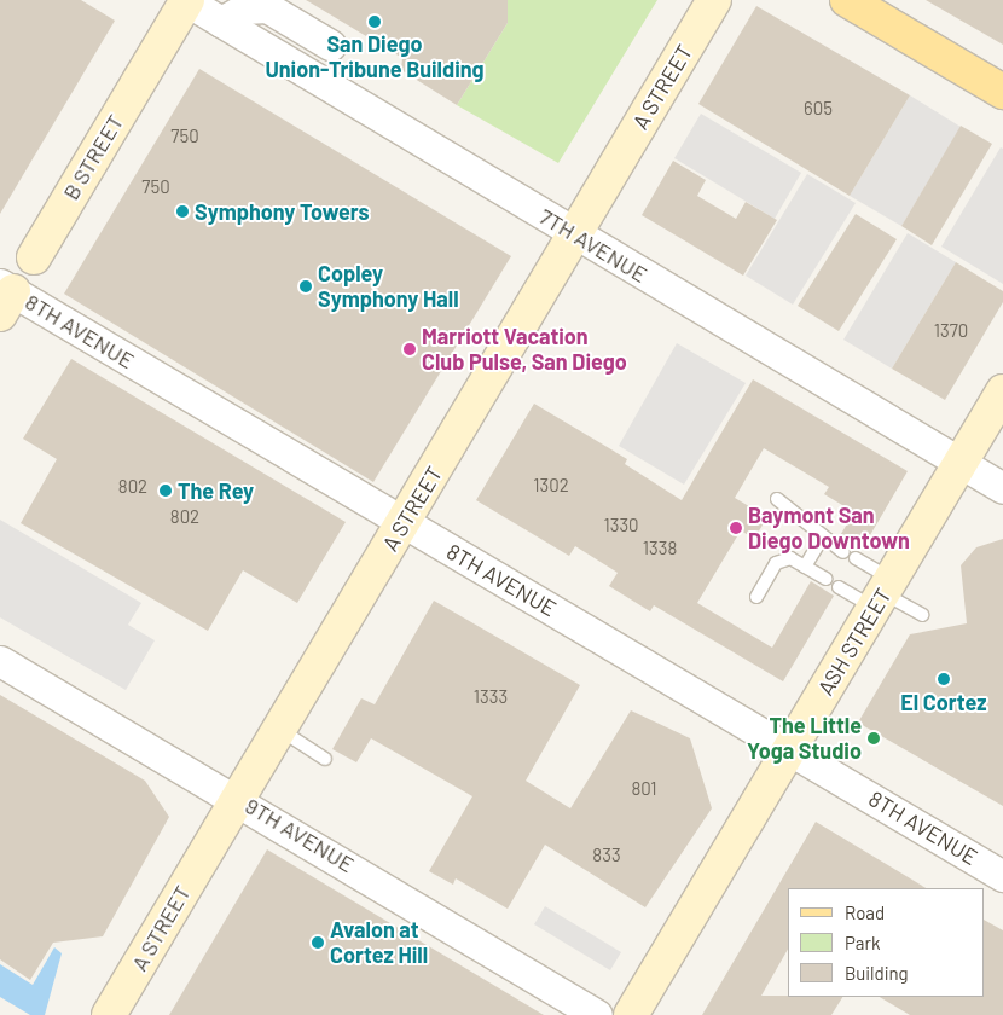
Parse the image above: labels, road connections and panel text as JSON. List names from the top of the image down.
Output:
{
  "streets": {
    "main road": ["A STREET", "B STREET", "ASH STREET"],
    "street": ["7TH AVENUE", "8TH AVENUE", "9TH AVENUE"]
  },
  "crossings": [
    ["A STREET", "7TH AVENUE"],
    ["A STREET", "8TH AVENUE"],
    ["A STREET", "9TH AVENUE"],
    ["B STREET", "7TH AVENUE"],
    ["B STREET", "8TH AVENUE"],
    ["7TH AVENUE", "ASH STREET"],
    ["8TH AVENUE", "ASH STREET"]
  ],
  "places": [
    "San Diego Union-Tribune Building",
    "Symphony Towers",
    "Copley Symphony Hall",
    "Marriott Vacation Club Pulse, San Diego",
    "The Rey",
    "Baymont San Diego Downtown",
    "El Cortez",
    "The Little Yoga Studio",
    "Avalon at Cortez Hill"
  ],
  "house_numbers": [
    "605",
    "750",
    "750",
    "1370",
    "1302",
    "802",
    "802",
    "1330",
    "1338",
    "1333",
    "801",
    "833"
  ],
  "legend": ["Road", "Park", "Building"]
}
